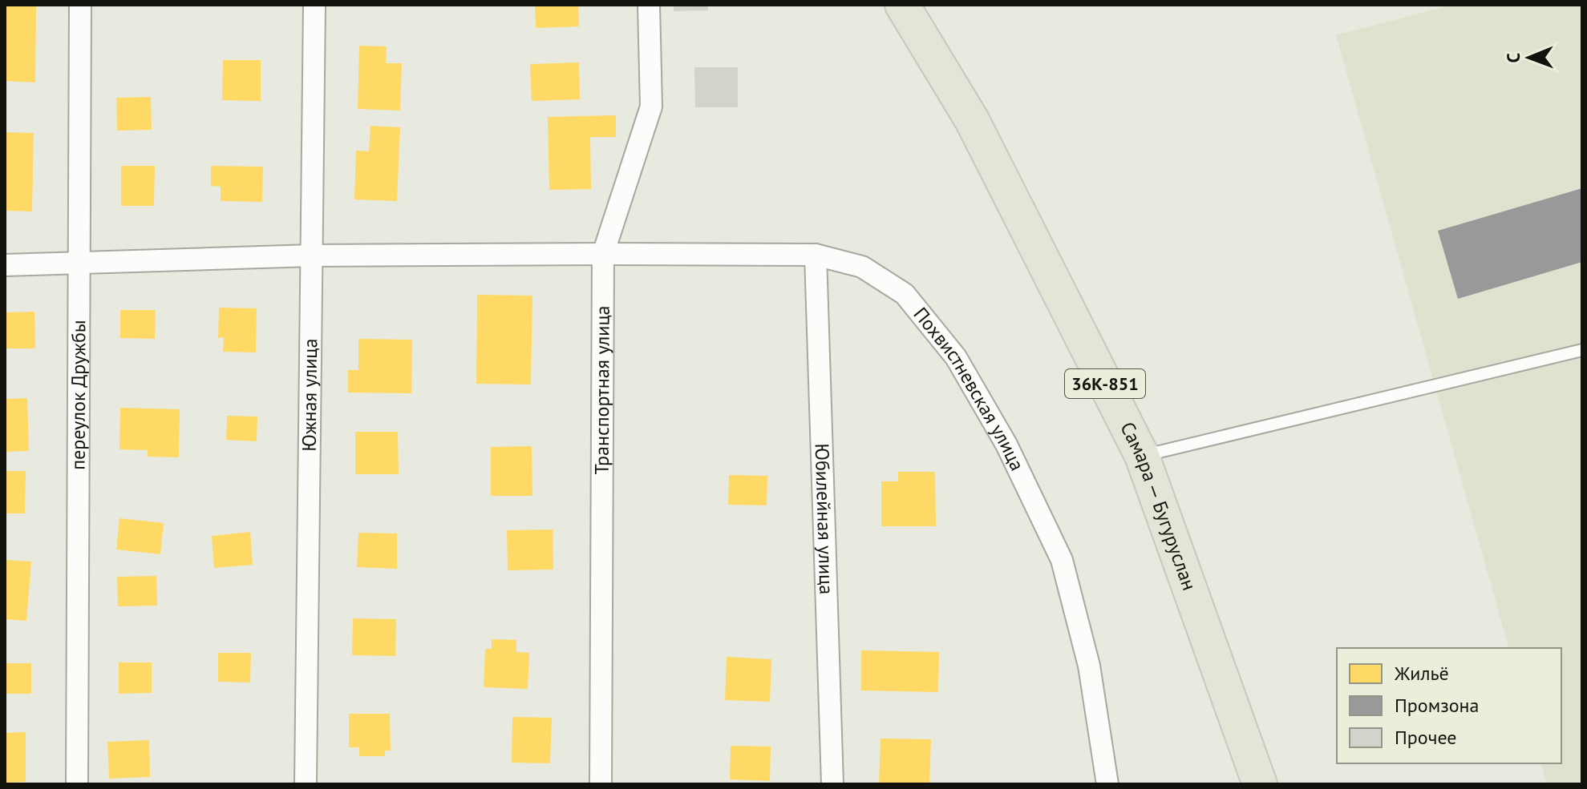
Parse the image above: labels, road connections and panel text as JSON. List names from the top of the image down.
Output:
{
  "streets": {
    "main road": ["36К-851", "Самара — Бугуруслан"],
    "street": [
      "Похвистневская улица",
      "Транспортная улица",
      "переулок Дружбы",
      "Южная улица",
      "Юбилейная улица"
    ]
  },
  "crossings": [
    ["Похвистневская улица", "Транспортная улица"],
    ["Похвистневская улица", "переулок Дружбы"],
    ["Похвистневская улица", "Южная улица"],
    ["Похвистневская улица", "Юбилейная улица"]
  ],
  "legend": ["Жильё", "Промзона", "Прочее"],
  "north": "left"
}
